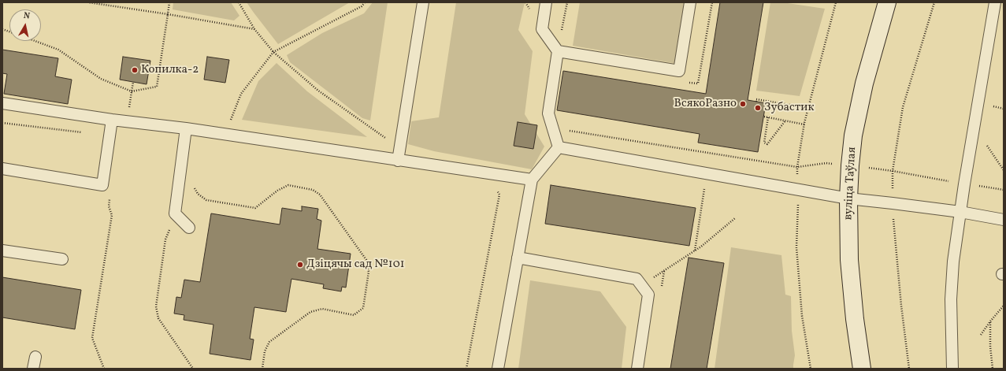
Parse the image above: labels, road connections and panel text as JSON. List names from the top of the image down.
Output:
{
  "streets": {
    "street": ["вуліца Таўлая"]
  },
  "places": [
    "Копилка-2",
    "ВсякоРазно",
    "Зубастик",
    "Дзіцячы сад №101"
  ],
  "north": "top"
}
